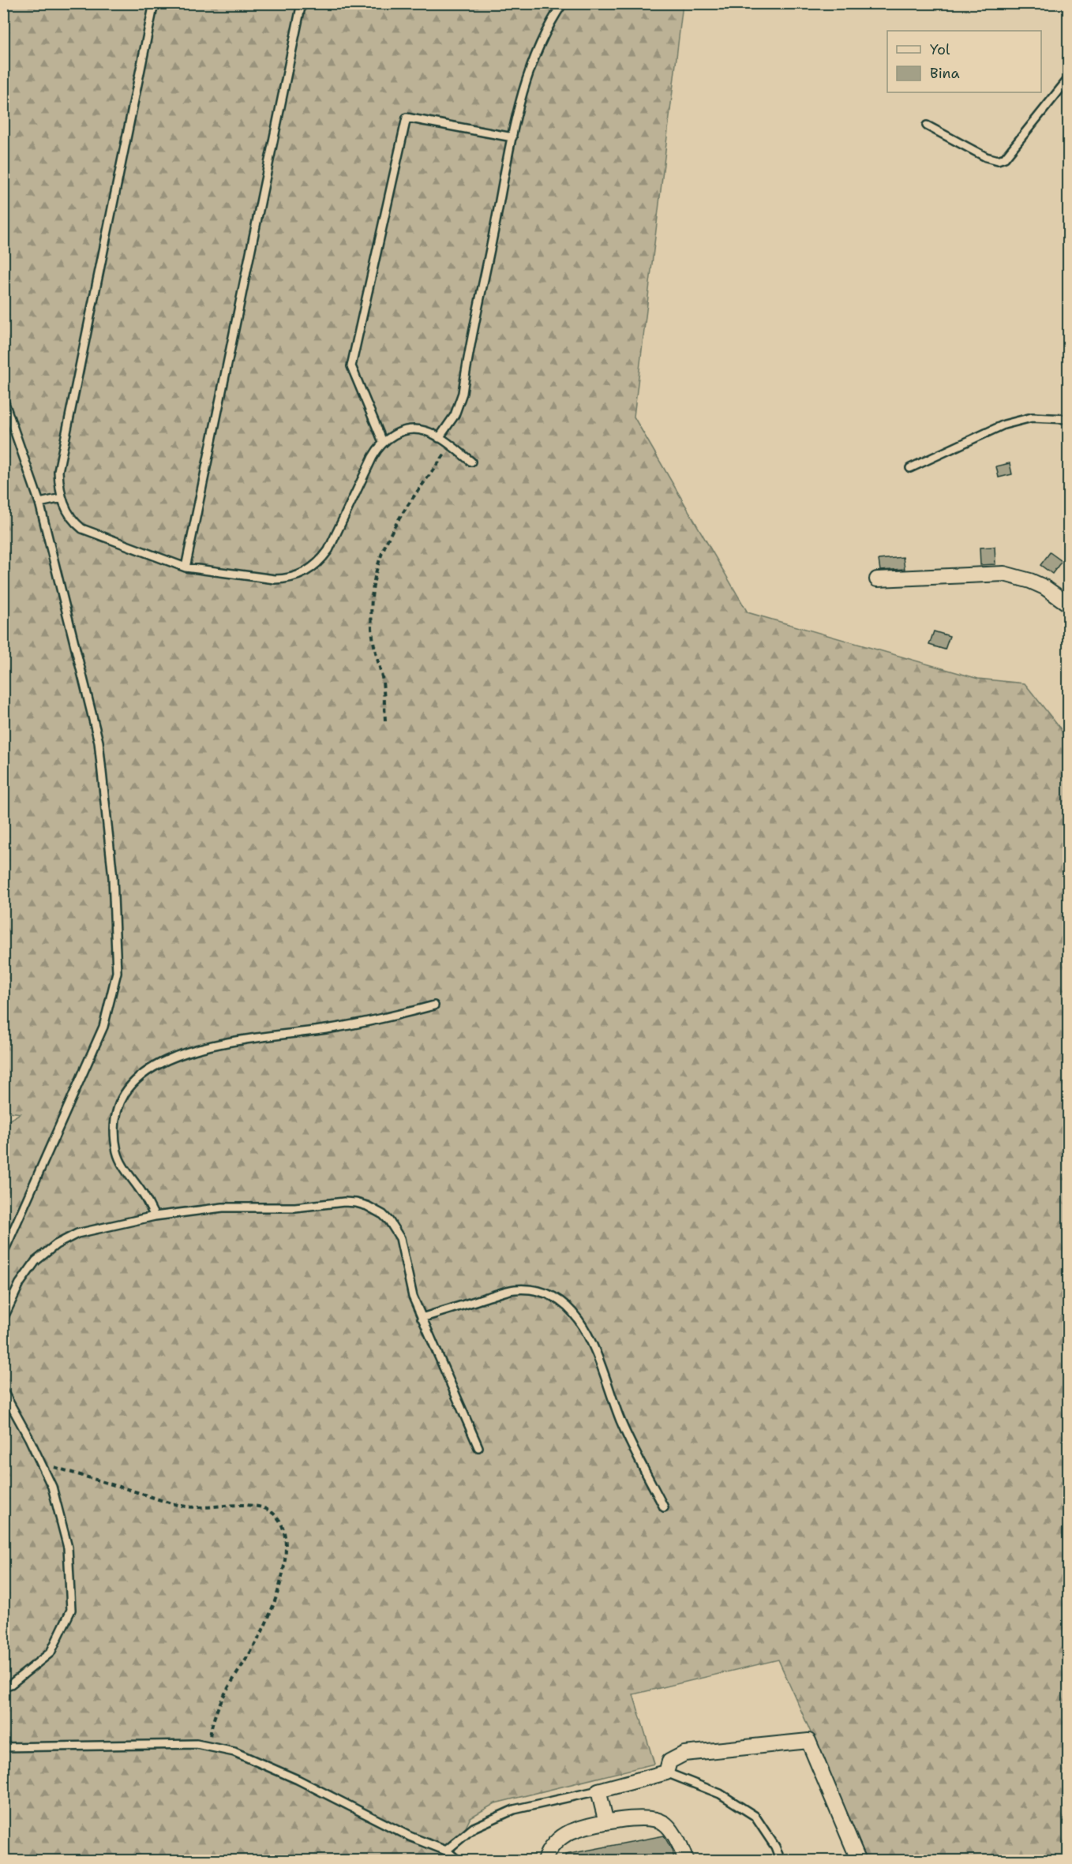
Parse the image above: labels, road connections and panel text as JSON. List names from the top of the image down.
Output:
{
  "legend": ["Yol", "Bina"]
}
